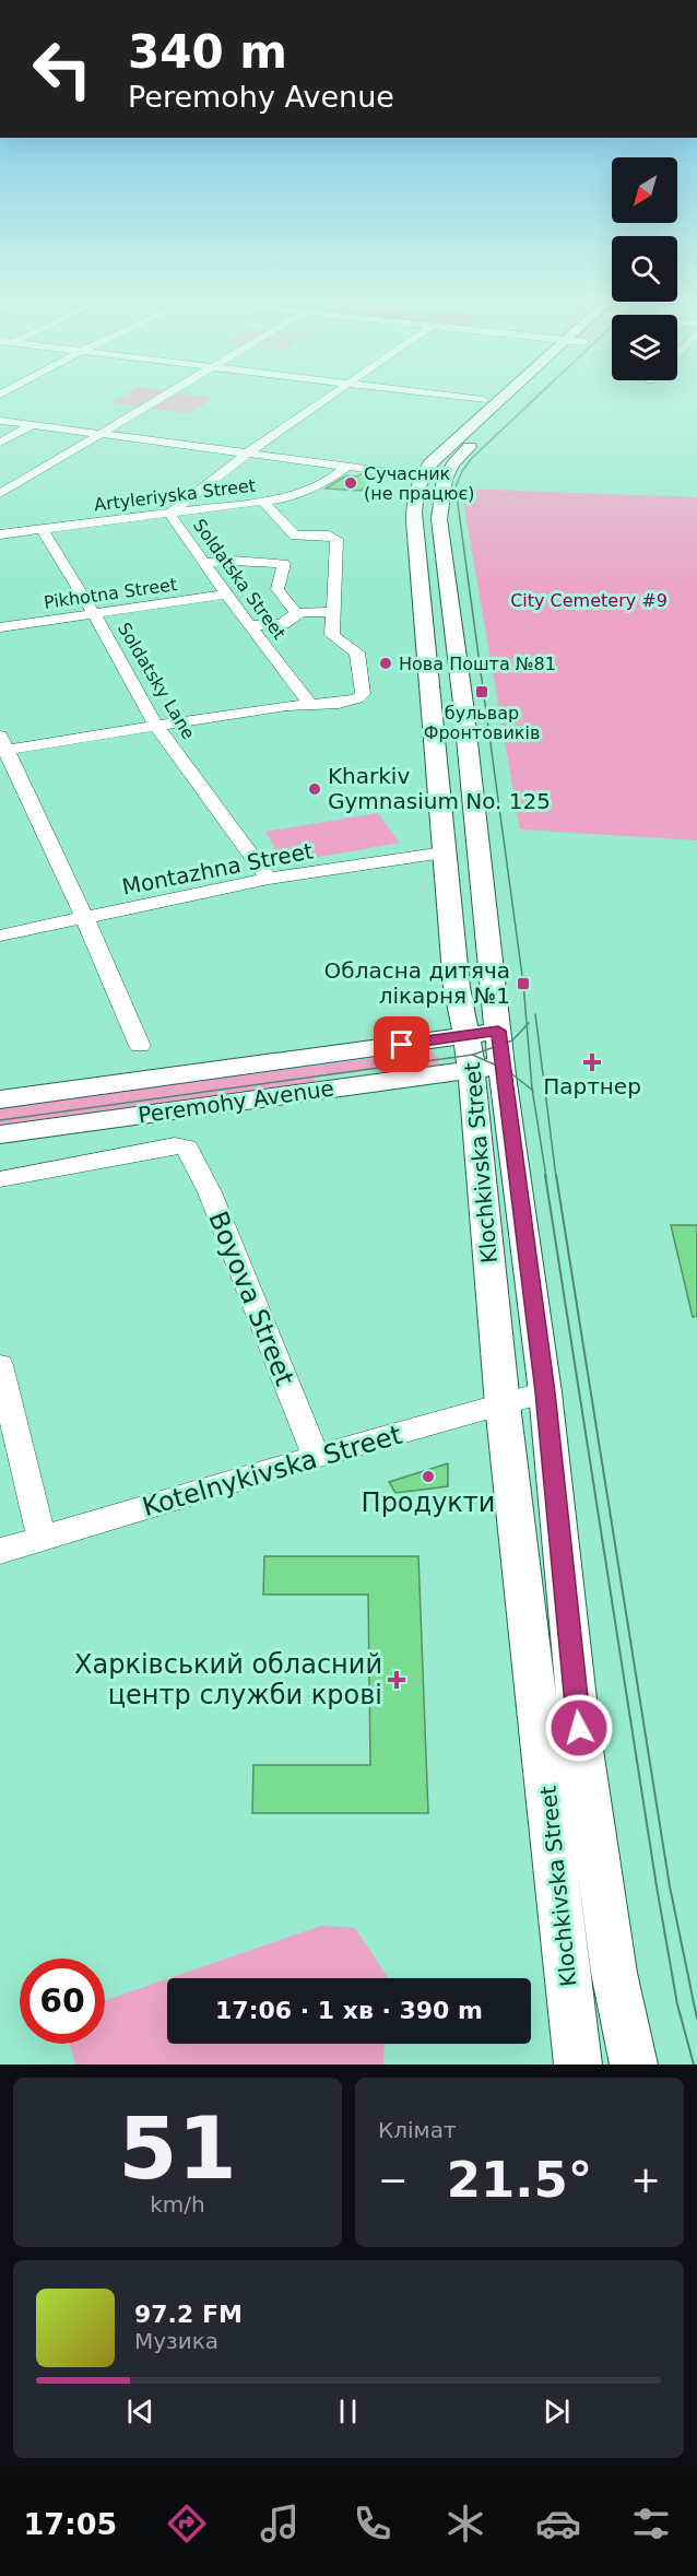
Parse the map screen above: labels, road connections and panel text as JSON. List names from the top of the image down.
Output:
{
  "streets": {
    "main road": ["Peremohy Avenue", "Klochkivska Street"],
    "street": [
      "Artyleriyska Street",
      "Soldatska Street",
      "Pikhotna Street",
      "Soldatsky Lane",
      "Montazhna Street",
      "Boyova Street",
      "Kotelnykivska Street"
    ]
  },
  "crossings": [
    ["Artyleriyska Street", "Soldatska Street"],
    ["Artyleriyska Street", "Soldatsky Lane"],
    ["Soldatska Street", "Pikhotna Street"],
    ["Pikhotna Street", "Soldatsky Lane"],
    ["Soldatsky Lane", "Montazhna Street"],
    ["Montazhna Street", "Klochkivska Street"],
    ["Peremohy Avenue", "Klochkivska Street"],
    ["Klochkivska Street", "Kotelnykivska Street"],
    ["Boyova Street", "Kotelnykivska Street"]
  ],
  "parks": ["City Cemetery #9"],
  "places": {
    "other": [
      "Сучасник (не працює)",
      "Нова Пошта №81",
      "Kharkiv Gymnasium No. 125",
      "Продукти"
    ],
    "transit": ["бульвар Фронтовиків", "Обласна дитяча лікарня №1"],
    "health": ["Партнер", "Харківський обласний центр служби крові"]
  },
  "north": "bottom left",
  "page": {
    "turn": ["340 m", "Peremohy Avenue"],
    "limit": "60",
    "trip": "17:06 · 1 хв · 390 m",
    "tile": [
      ["51", "km/h"],
      "Клімат"
    ],
    "heat": ["−", "21.5°", "+"],
    "song": ["97.2 FM", "Музика"],
    "tabs": "17:05"
  }
}
